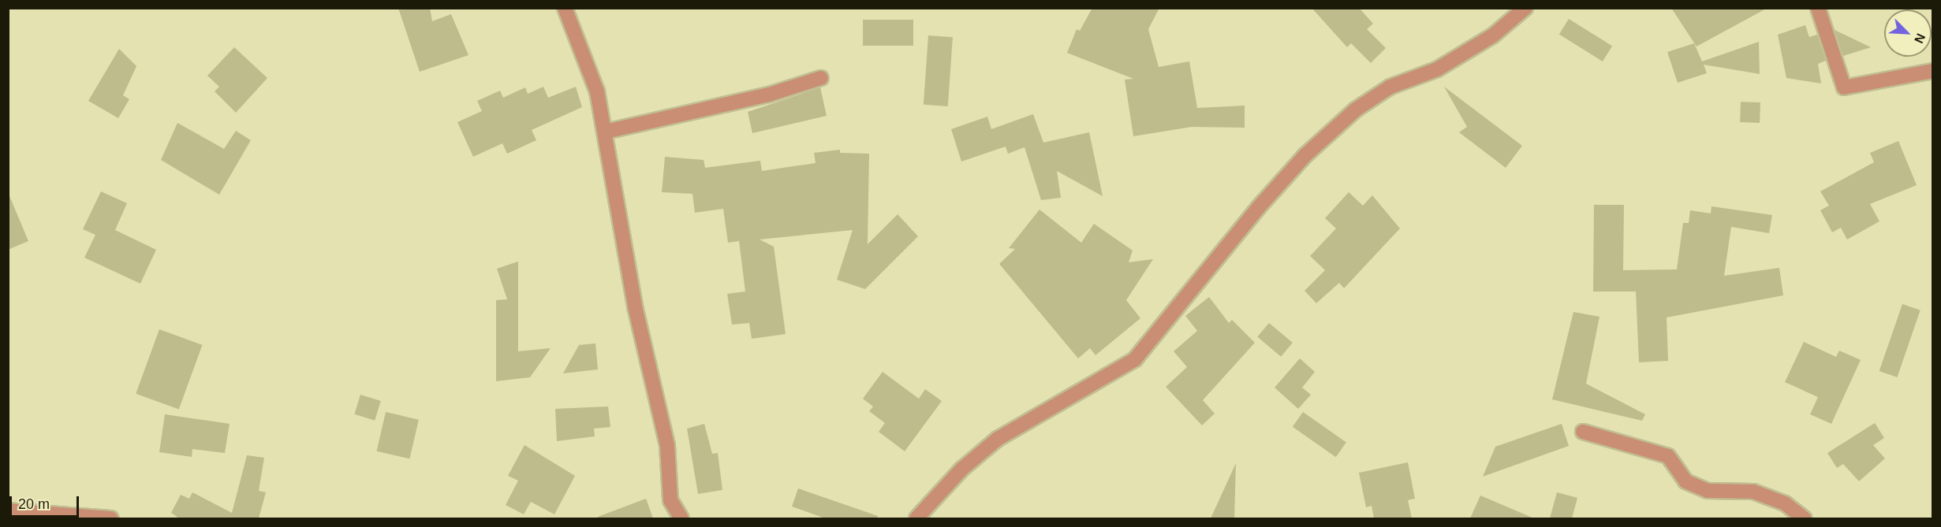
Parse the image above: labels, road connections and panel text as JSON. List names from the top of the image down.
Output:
{
  "scale_bar": "20 m",
  "north": "bottom right"
}
